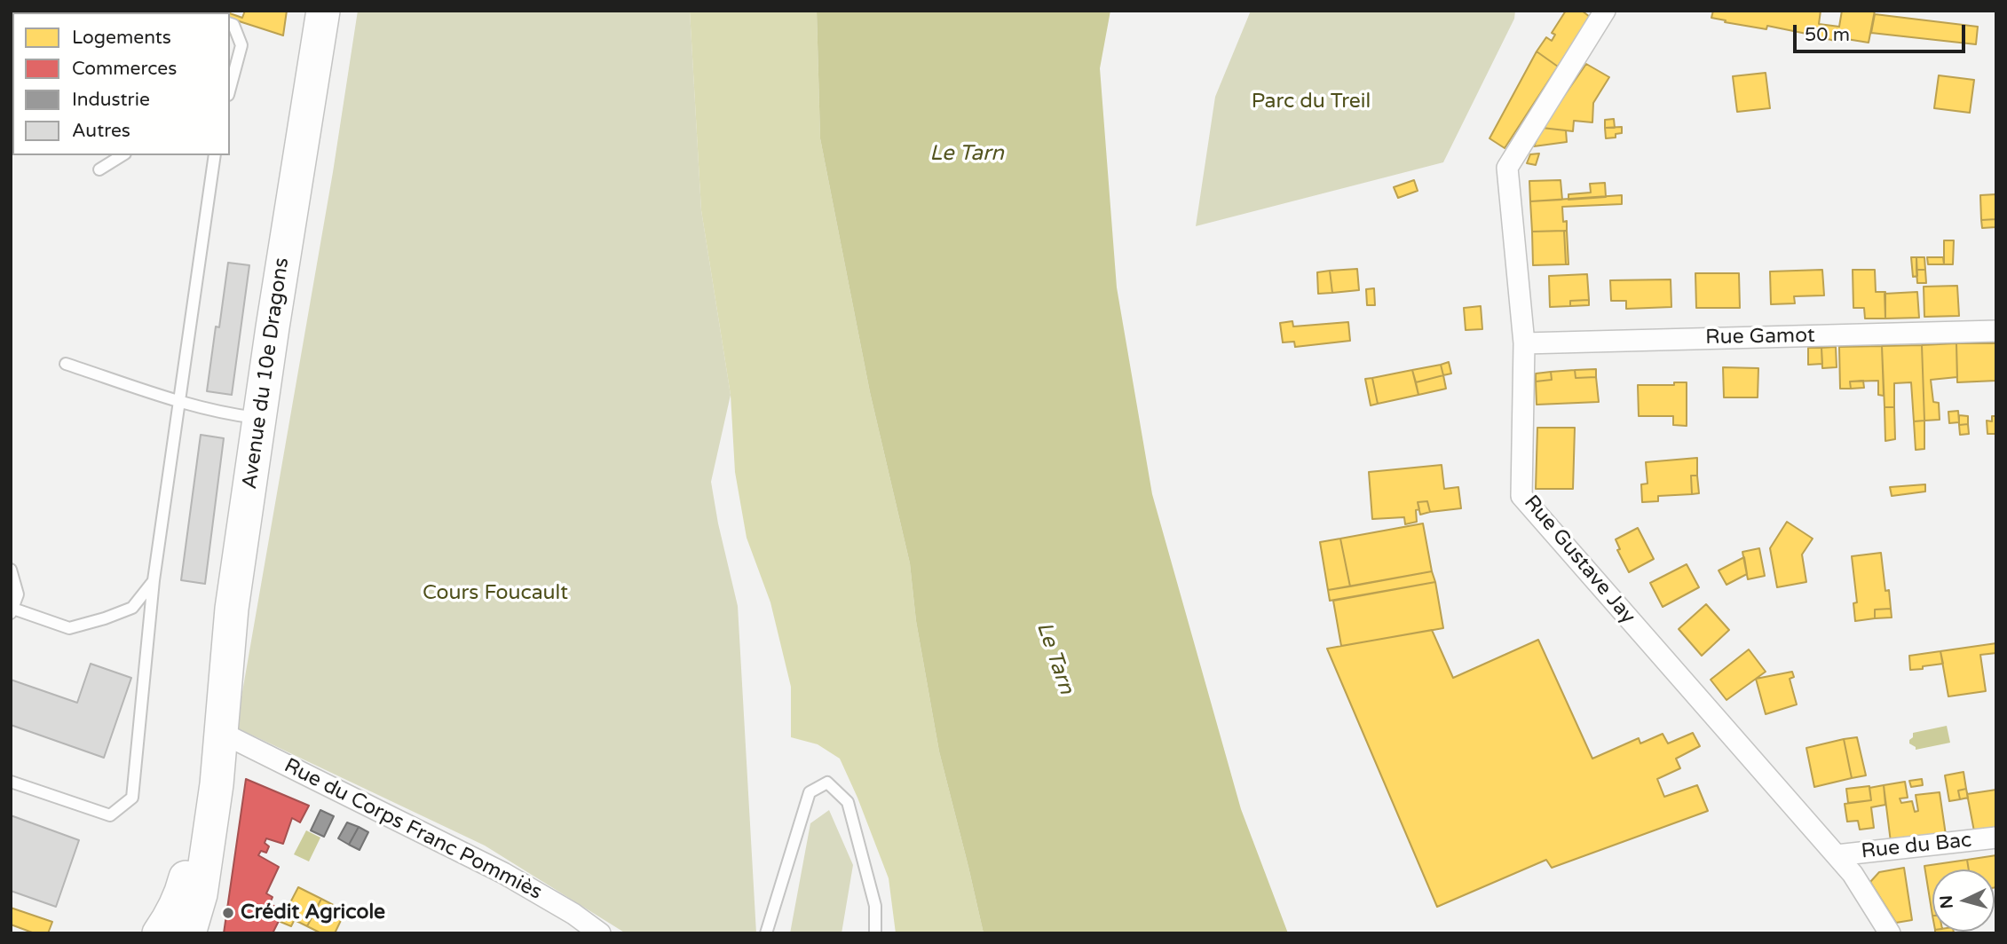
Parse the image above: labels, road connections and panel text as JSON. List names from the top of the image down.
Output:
{
  "streets": {
    "main road": ["Avenue du 10e Dragons"],
    "street": [
      "Rue Gamot",
      "Rue Gustave Jay",
      "Rue du Corps Franc Pommiès",
      "Rue du Bac"
    ]
  },
  "crossings": [
    ["Rue Gamot", "Rue Gustave Jay"],
    ["Avenue du 10e Dragons", "Rue du Corps Franc Pommiès"],
    ["Rue Gustave Jay", "Rue du Bac"]
  ],
  "water": ["Le Tarn"],
  "parks": ["Parc du Treil", "Cours Foucault"],
  "places": ["Crédit Agricole"],
  "legend": [
    "Logements",
    "Commerces",
    "Industrie",
    "Autres"
  ],
  "scale_bar": "50 m",
  "north": "left"
}
